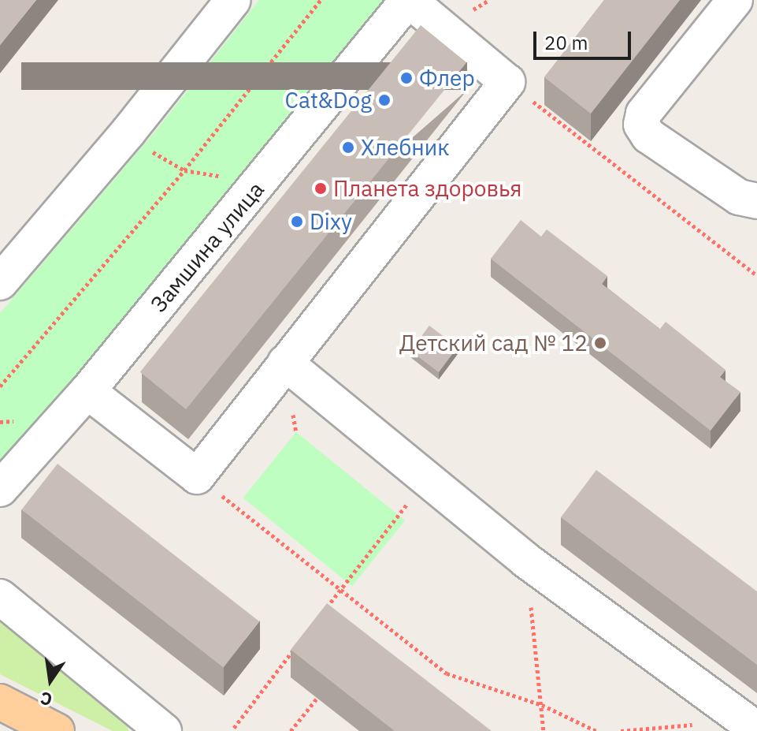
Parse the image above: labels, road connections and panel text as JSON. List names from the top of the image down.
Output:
{
  "streets": {
    "street": ["Замшина улица"]
  },
  "places": [
    "Флер",
    "Cat&Dog",
    "Хлебник",
    "Планета здоровья",
    "Dixy",
    "Детский сад № 12"
  ],
  "scale_bar": "20 m",
  "north": "bottom"
}
